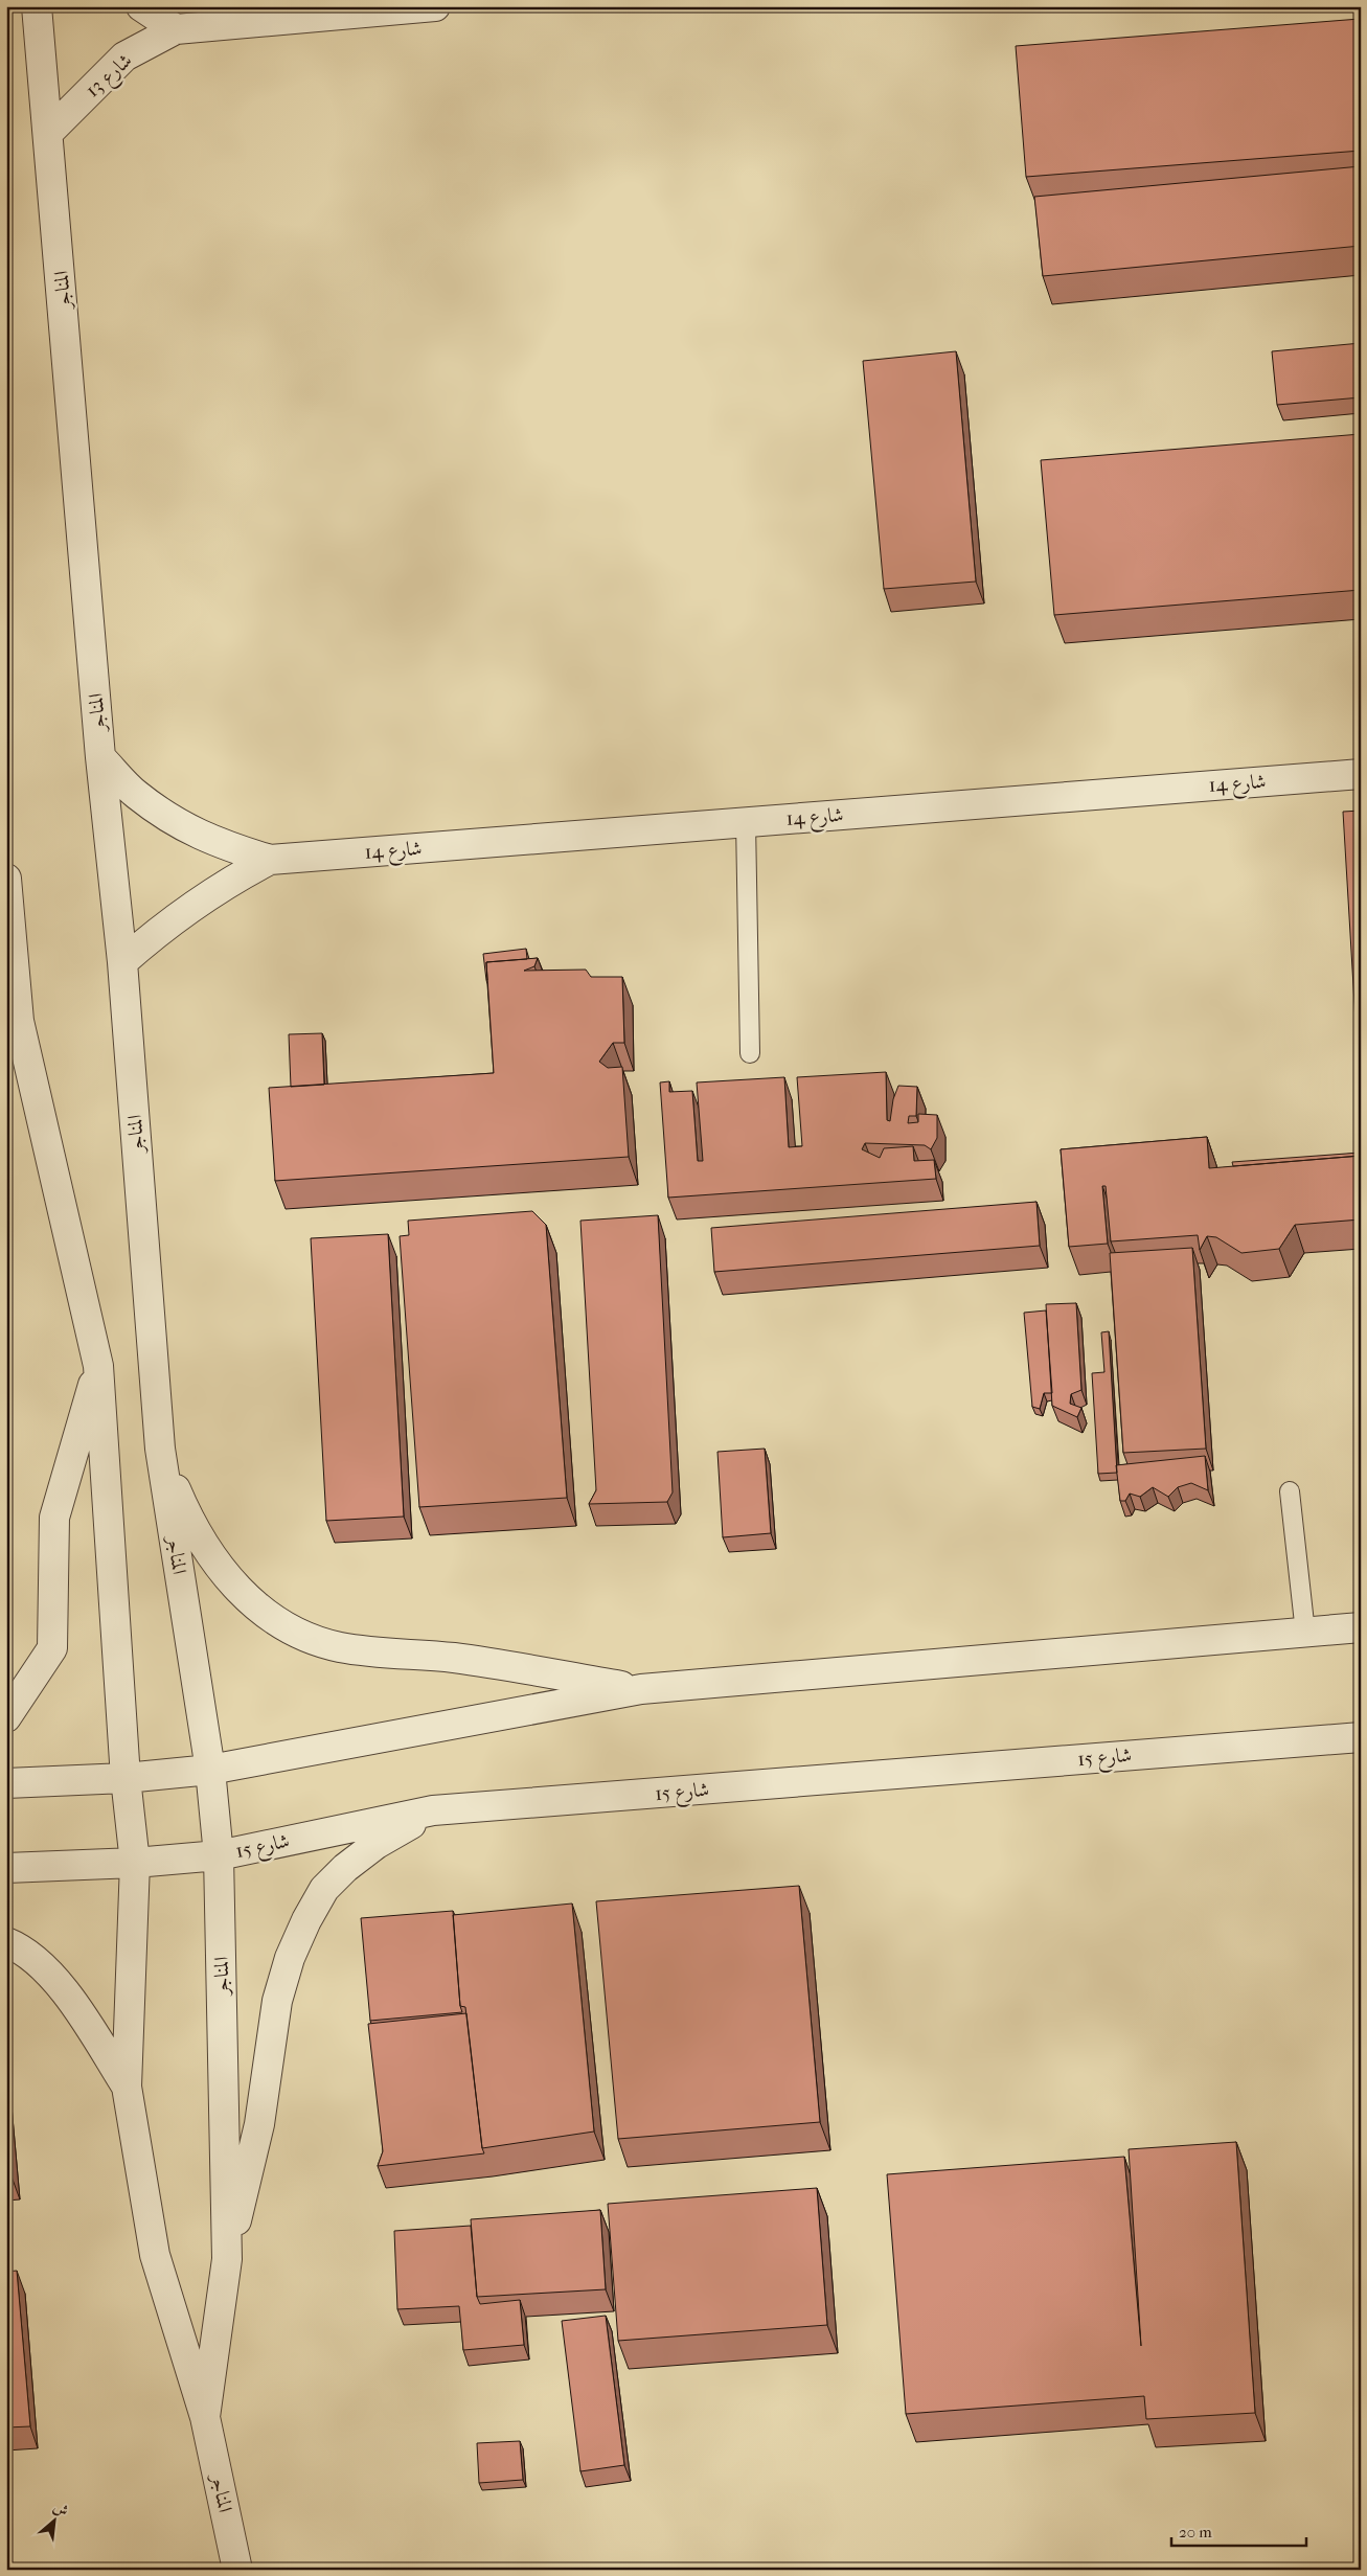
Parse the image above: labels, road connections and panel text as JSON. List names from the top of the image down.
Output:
{
  "streets": {
    "street": [
      "شارع 13",
      "المناجر",
      "شارع 14",
      "شارع 15"
    ]
  },
  "crossings": [
    ["شارع 13", "المناجر"],
    ["المناجر", "شارع 14"],
    ["المناجر", "شارع 15"]
  ],
  "scale_bar": "20 m",
  "north": "top right"
}
